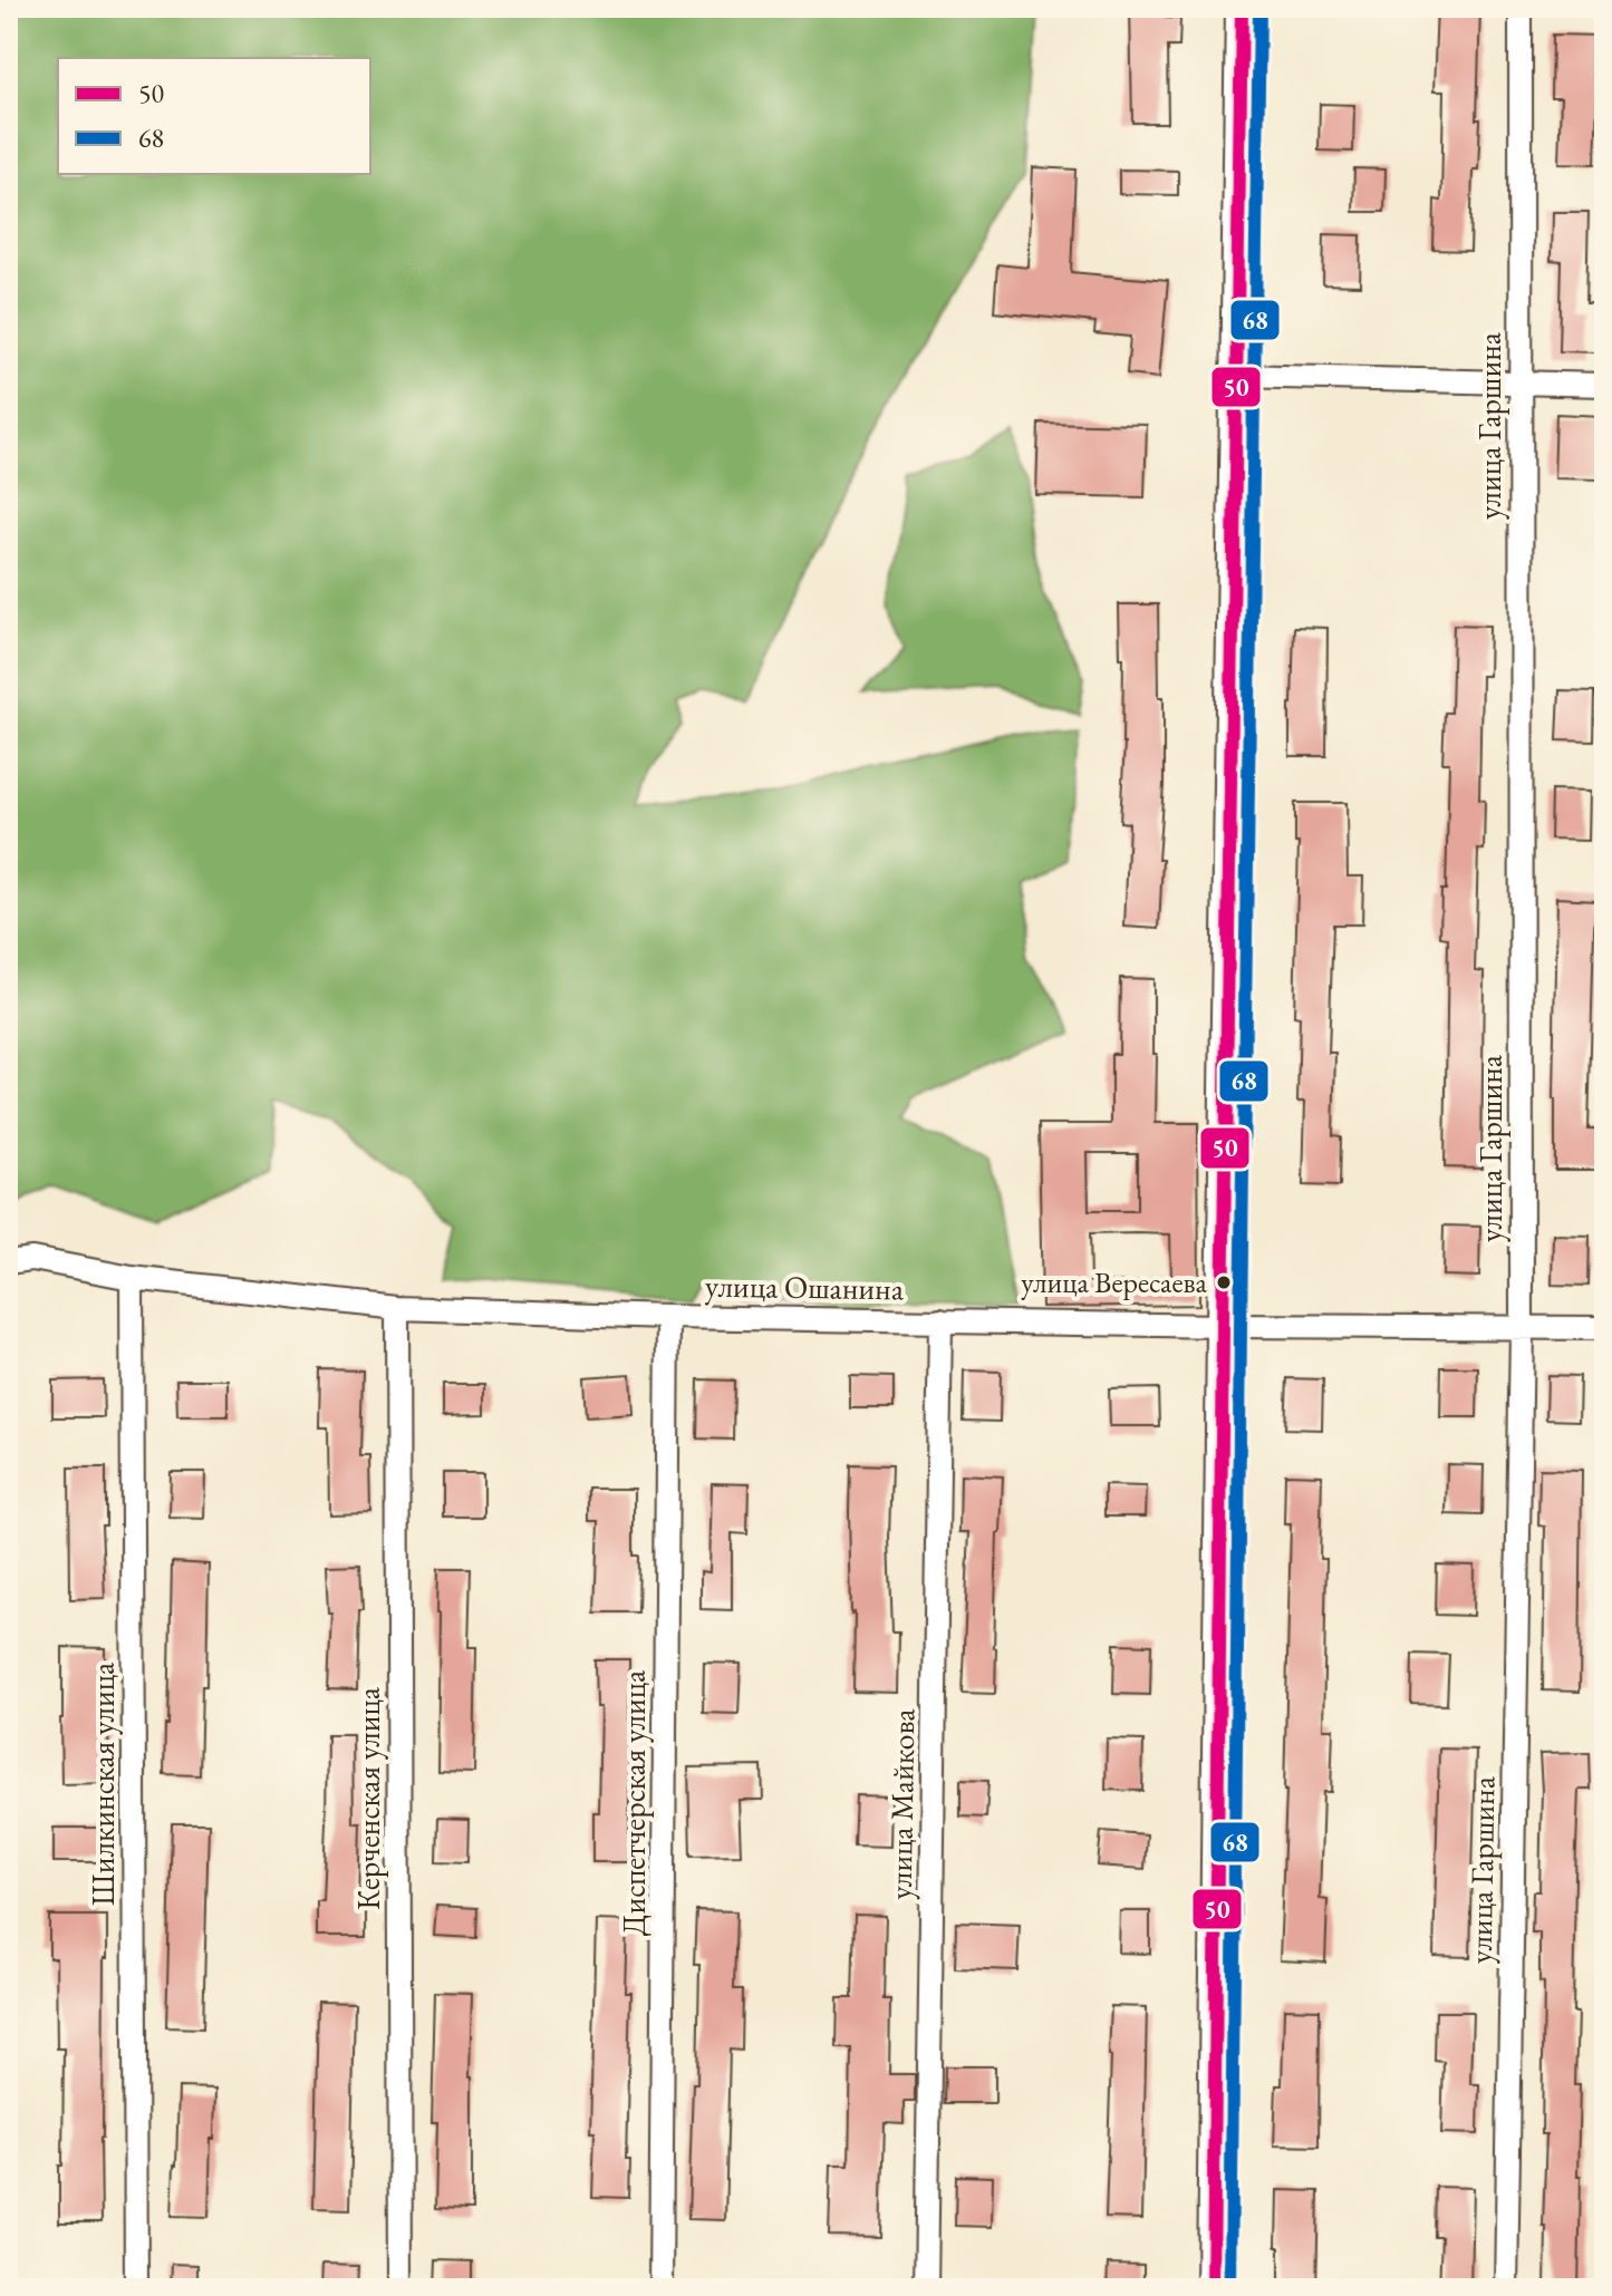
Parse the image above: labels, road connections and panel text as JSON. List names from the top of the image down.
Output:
{
  "streets": {
    "street": [
      "улица Гаршина",
      "улица Ошанина",
      "Шилкинская улица",
      "Керченская улица",
      "Диспетчерская улица",
      "улица Майкова"
    ]
  },
  "crossings": [
    ["улица Гаршина", "улица Ошанина"],
    ["улица Ошанина", "Шилкинская улица"],
    ["улица Ошанина", "Керченская улица"],
    ["улица Ошанина", "Диспетчерская улица"],
    ["улица Ошанина", "улица Майкова"]
  ],
  "places": ["улица Вересаева"],
  "lines": ["transit line 50", "transit line 68"],
  "legend": ["50", "68"]
}
